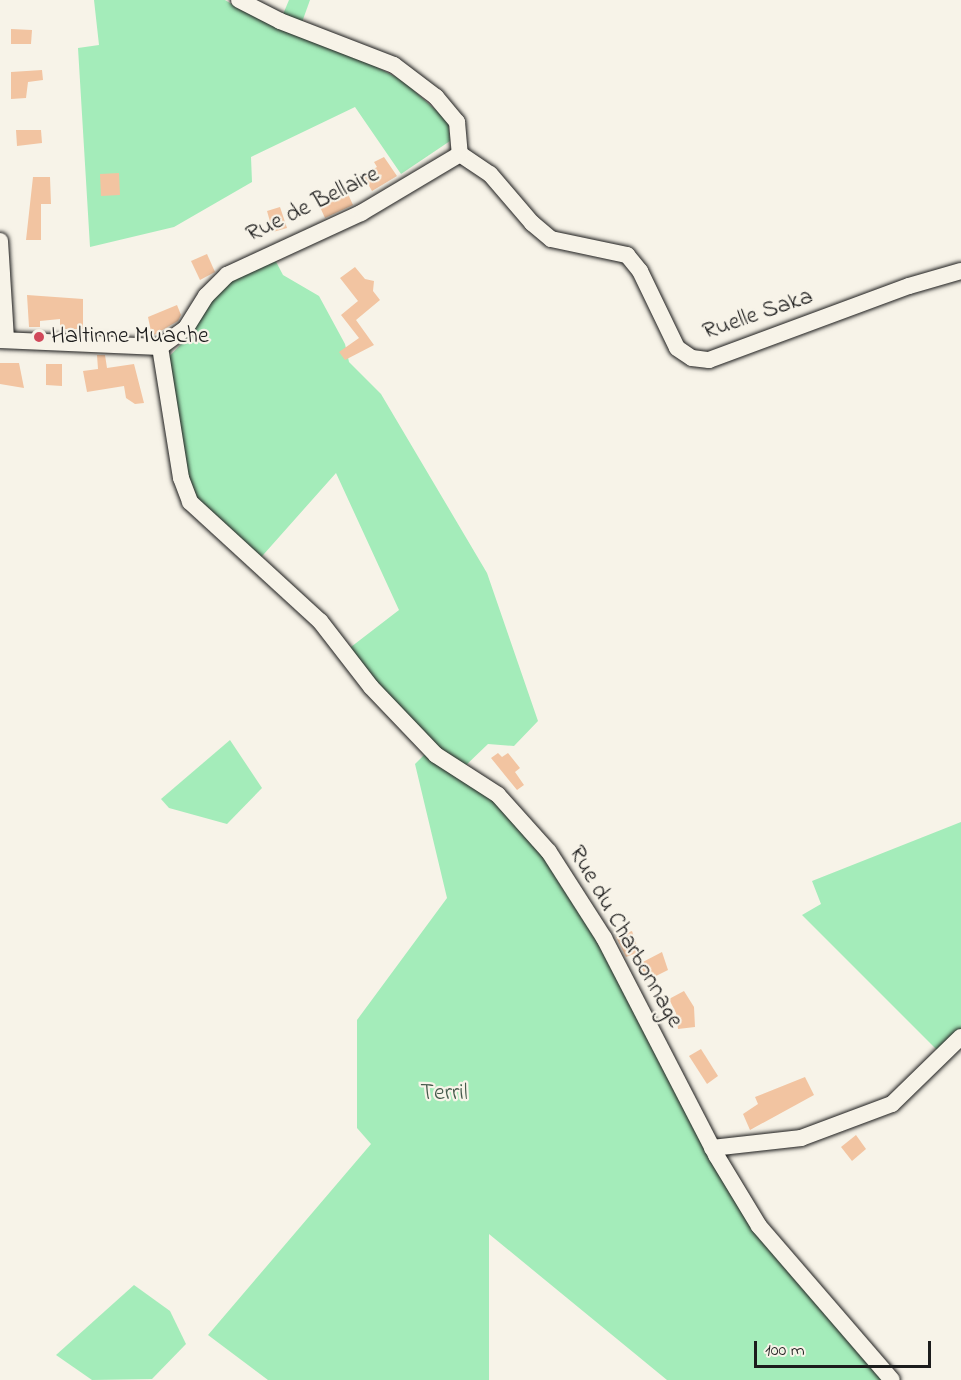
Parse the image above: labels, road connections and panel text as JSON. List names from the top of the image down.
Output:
{
  "streets": {
    "street": ["Rue de Bellaire", "Ruelle Saka", "Rue du Charbonnage"]
  },
  "crossings": [
    ["Rue de Bellaire", "Ruelle Saka"],
    ["Rue de Bellaire", "Rue du Charbonnage"]
  ],
  "parks": ["Terril"],
  "places": ["Haltinne Muache"],
  "scale_bar": "100 m"
}
